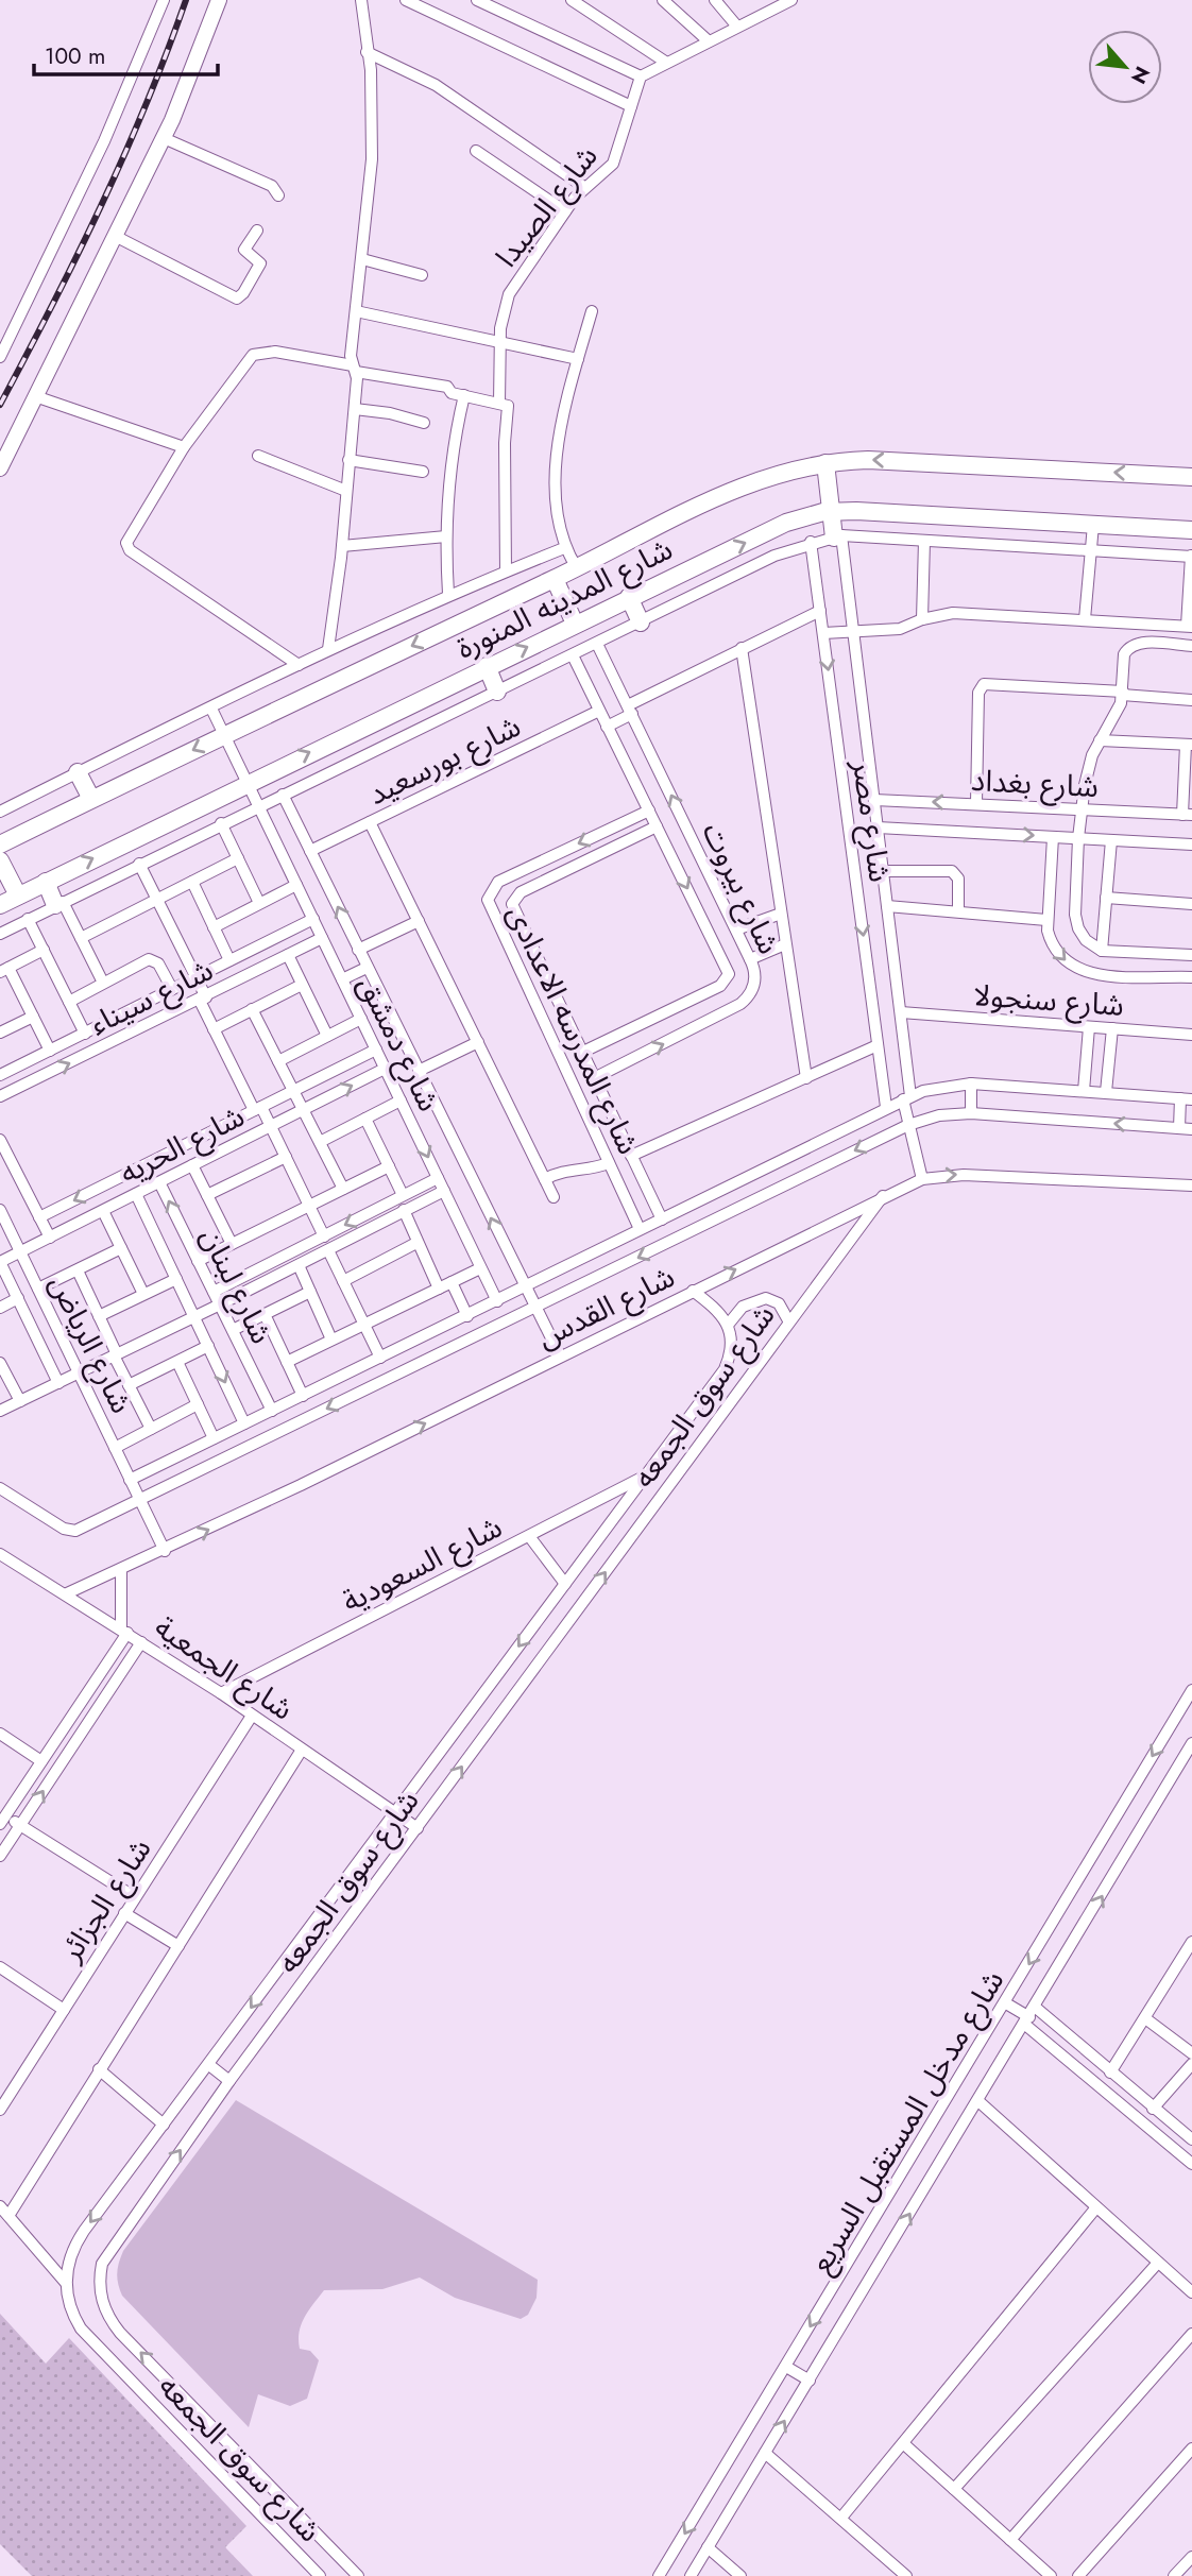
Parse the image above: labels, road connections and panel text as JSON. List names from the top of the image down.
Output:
{
  "streets": {
    "main road": ["شارع المدينه المنورة"],
    "street": [
      "شارع الصيدا",
      "شارع بورسعيد",
      "شارع بغداد",
      "شارع مصر",
      "شارع بيروت",
      "شارع سيناء",
      "شارع سنجولا",
      "شارع المدرسه الاعدادى",
      "شارع دمشق",
      "شارع الحريه",
      "شارع لبنان",
      "شارع القدس",
      "شارع الرياض",
      "شارع سوق الجمعه",
      "شارع السعودية",
      "شارع الجمعية",
      "شارع الجزائر",
      "شارع مدخل المستقبل السريع"
    ]
  },
  "crossings": [
    ["شارع المدينه المنورة", "شارع دمشق"],
    ["شارع بورسعيد", "شارع بيروت"],
    ["شارع بورسعيد", "شارع دمشق"],
    ["شارع بغداد", "شارع مصر"],
    ["شارع مصر", "شارع سنجولا"],
    ["شارع مصر", "شارع القدس"],
    ["شارع بيروت", "شارع المدرسه الاعدادى"],
    ["شارع سيناء", "شارع دمشق"],
    ["شارع دمشق", "شارع الحريه"],
    ["شارع دمشق", "شارع القدس"],
    ["شارع الحريه", "شارع لبنان"],
    ["شارع الحريه", "شارع الرياض"],
    ["شارع لبنان", "شارع القدس"],
    ["شارع القدس", "شارع الرياض"],
    ["شارع القدس", "شارع سوق الجمعه"],
    ["شارع القدس", "شارع الجمعية"],
    ["شارع سوق الجمعه", "شارع السعودية"],
    ["شارع سوق الجمعه", "شارع الجمعية"],
    ["شارع السعودية", "شارع الجمعية"],
    ["شارع الجمعية", "شارع الجزائر"]
  ],
  "scale_bar": "100 m",
  "north": "bottom right"
}
